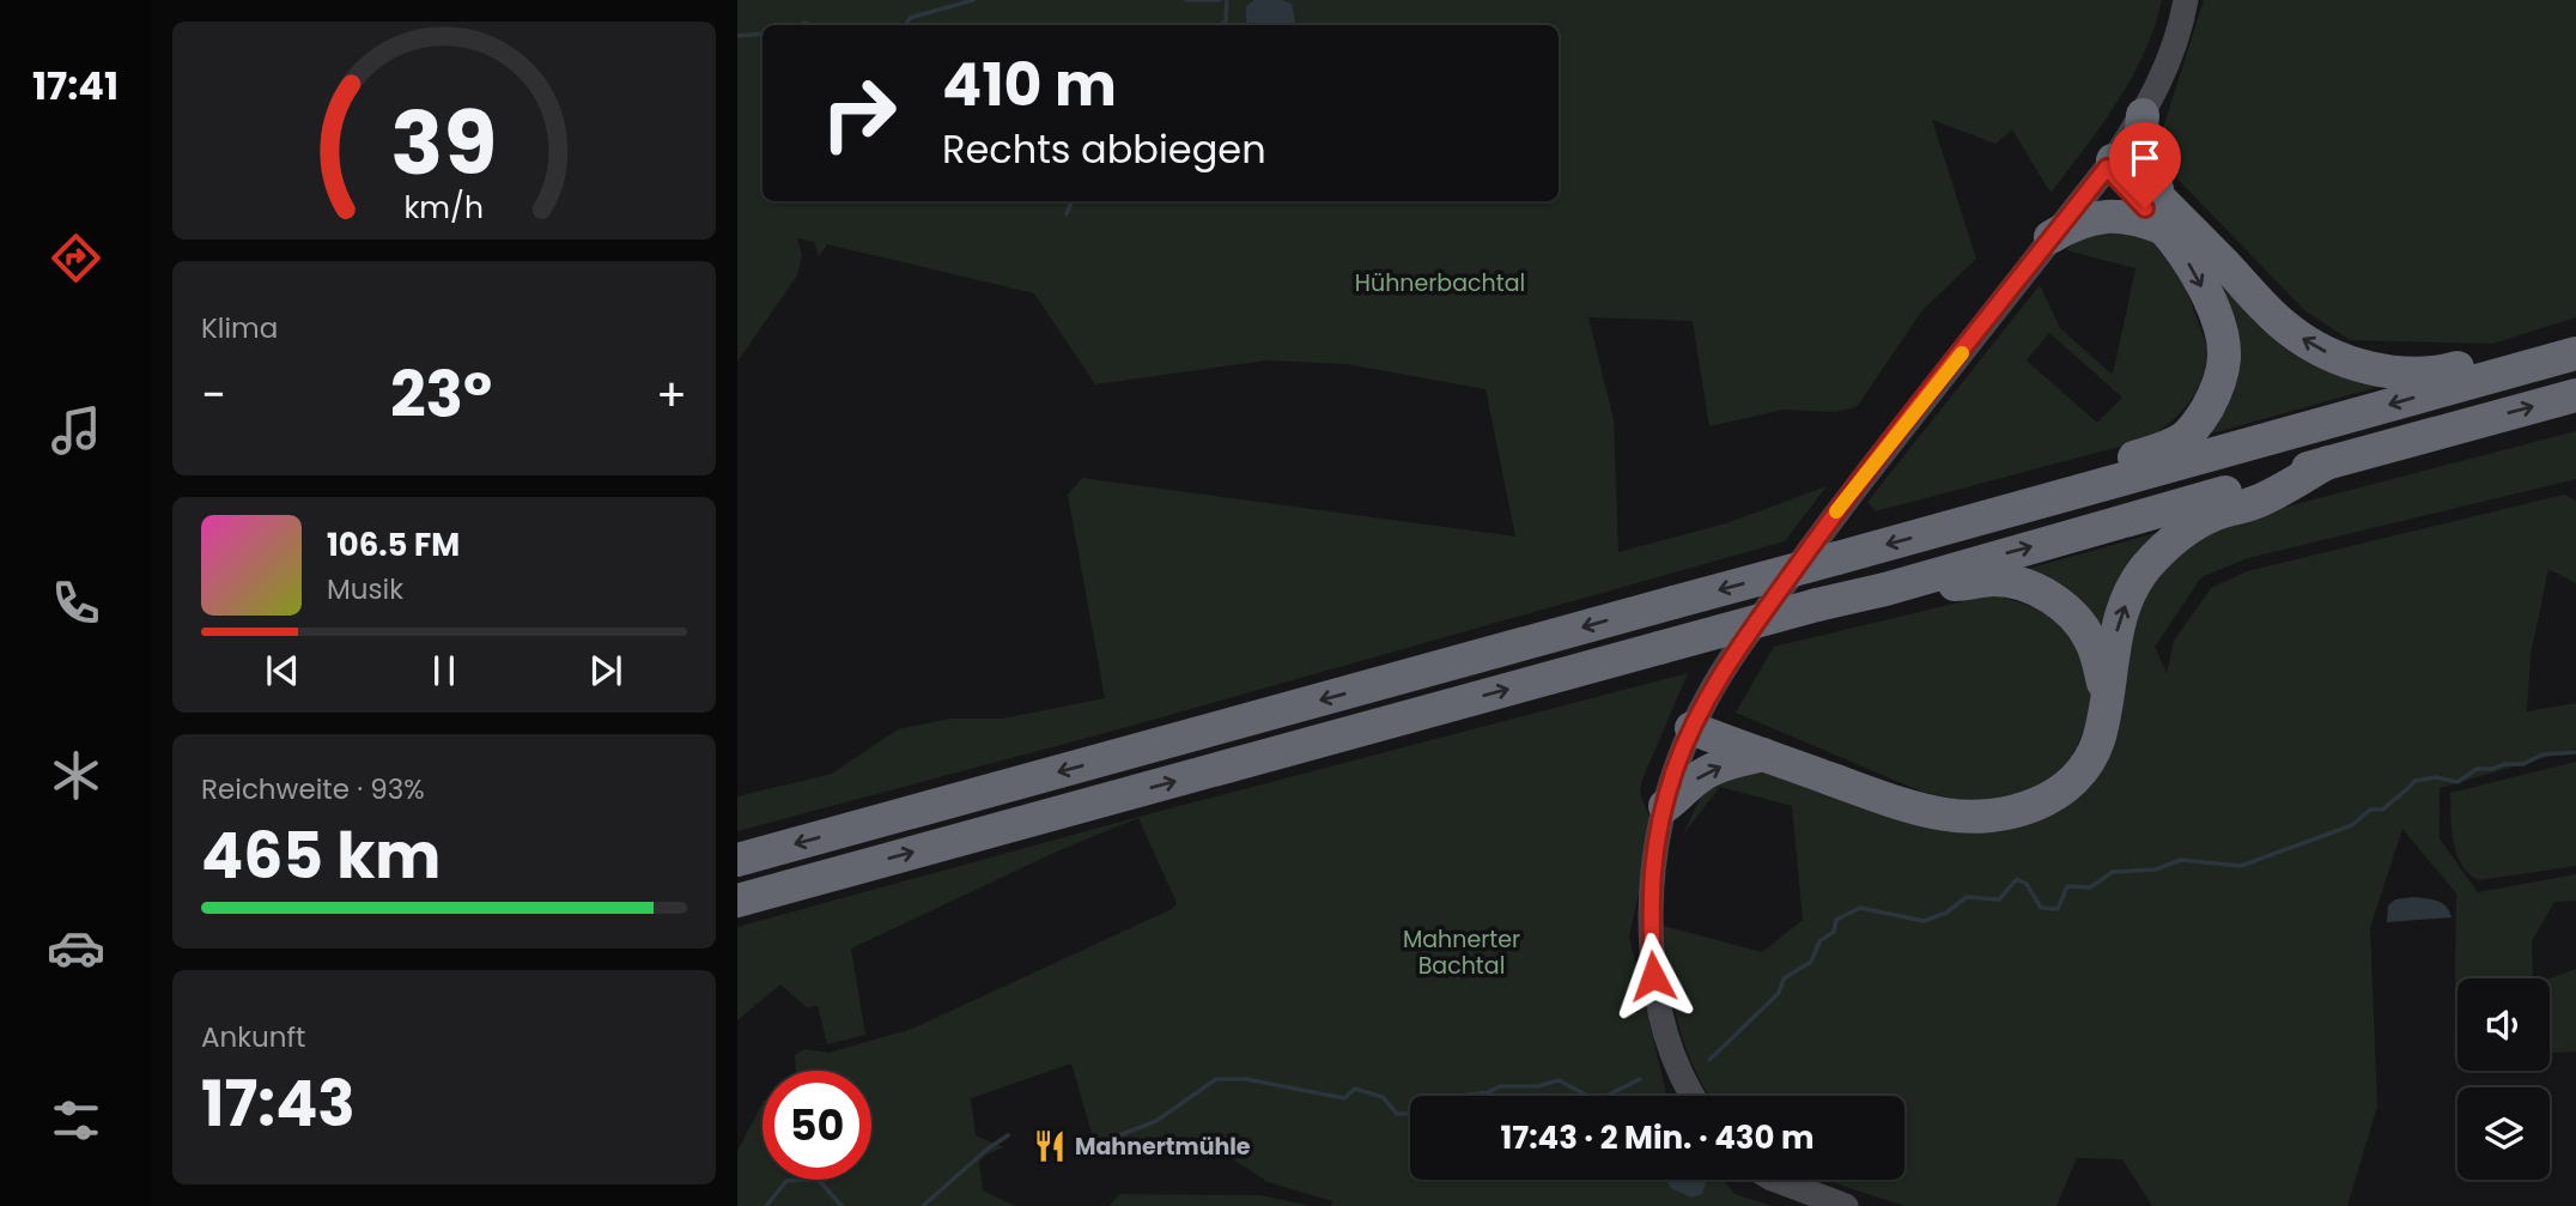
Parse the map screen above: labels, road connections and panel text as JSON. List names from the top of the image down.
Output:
{
  "parks": ["Hühnerbachtal", "Mahnerter Bachtal"],
  "places": {
    "restaurant": ["Mahnertmühle"]
  },
  "page": {
    "tabs": "17:41",
    "turn": ["410 m", "Rechts abbiegen"],
    "tile": [
      "Klima",
      ["Reichweite · 93%", "465 km"],
      ["Ankunft", "17:43"]
    ],
    "heat": ["−", "23°", "+"],
    "song": ["106.5 FM", "Musik"],
    "limit": "50",
    "trip": "17:43 · 2 Min. · 430 m",
    "gauge": ["39", "km/h"]
  }
}
